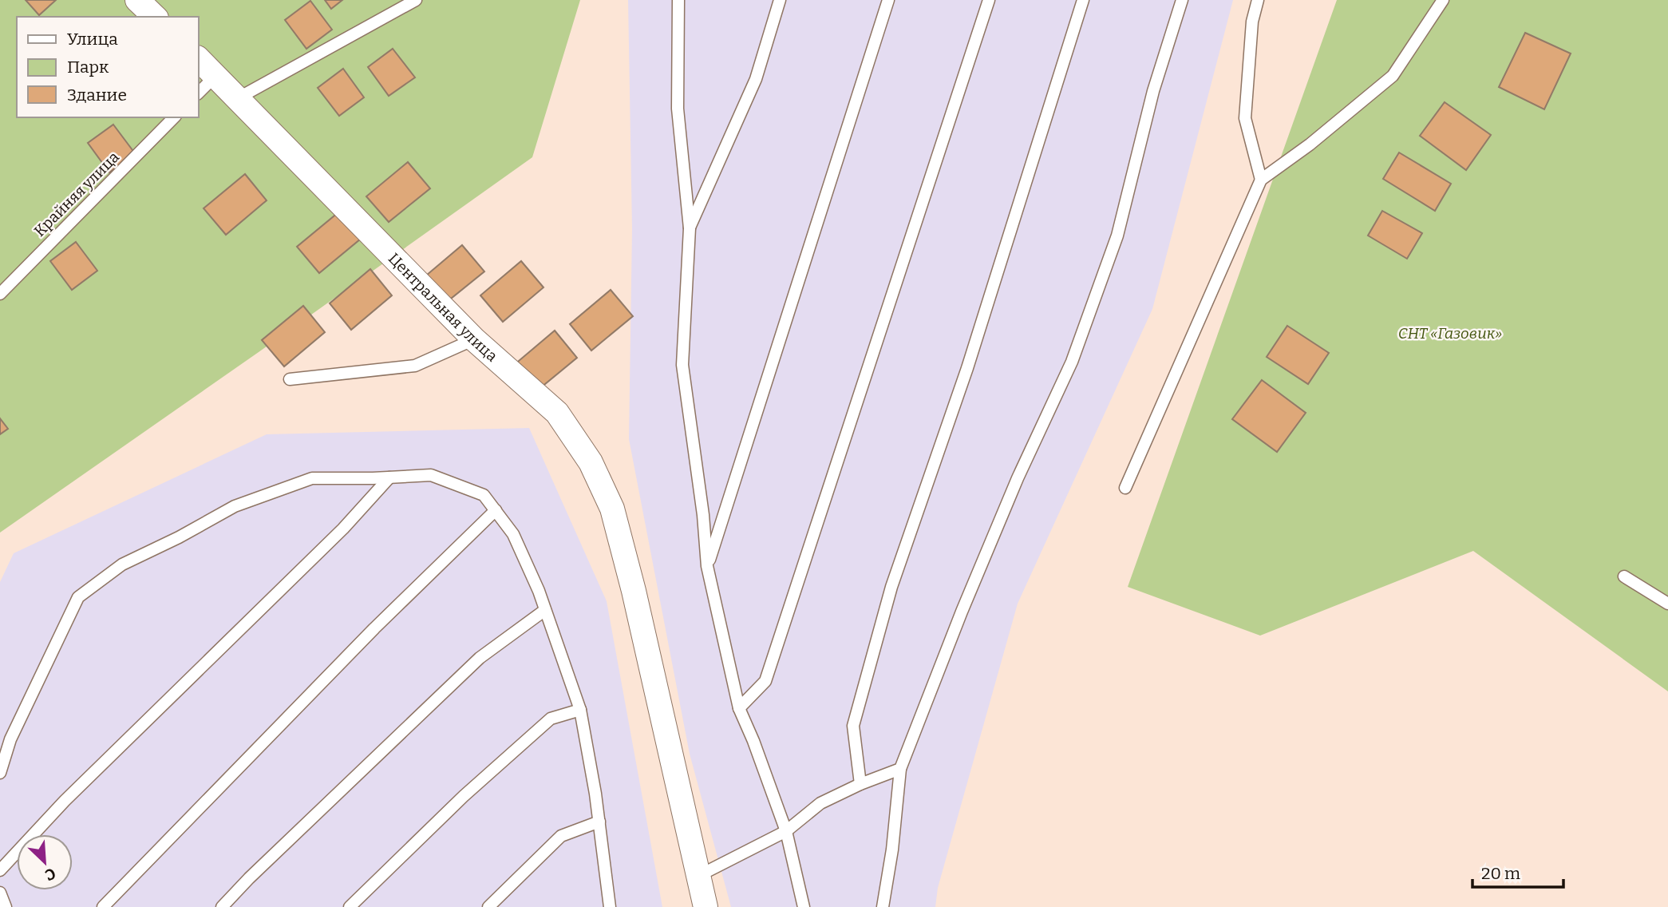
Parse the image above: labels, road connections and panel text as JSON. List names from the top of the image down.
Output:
{
  "streets": {
    "street": ["Центральная улица"],
    "lane": ["Крайняя улица"]
  },
  "parks": ["СНТ «Газовик»"],
  "legend": ["Улица", "Парк", "Здание"],
  "scale_bar": "20 m",
  "north": "bottom right"
}
